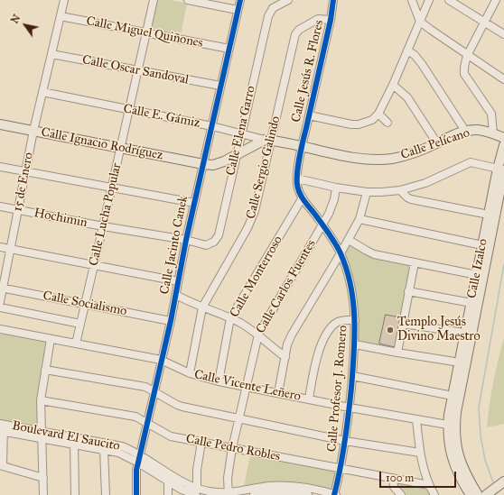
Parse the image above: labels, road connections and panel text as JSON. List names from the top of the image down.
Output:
{
  "streets": {
    "main road": [
      "Calle E. Gámiz",
      "Calle Ignacio Rodríguez",
      "Calle Pelícano",
      "Calle Izalco"
    ],
    "street": [
      "Calle Miguel Quiñones",
      "Calle Oscar Sandoval",
      "Calle Jesús R. Flores",
      "Calle Elena Garro",
      "Calle Sergio Galindo",
      "15 de Enero",
      "Calle Lucha Popular",
      "Hochimin",
      "Calle Jacinto Canek",
      "Calle Monterroso",
      "Calle Carlos Fuentes",
      "Calle Socialismo",
      "Calle Vicente Leñero",
      "Calle Profesor J. Romero",
      "Boulevard El Saucito",
      "Calle Pedro Robles"
    ]
  },
  "crossings": [
    ["Calle Miguel Quiñones", "15 de Enero"],
    ["Calle Miguel Quiñones", "Calle Lucha Popular"],
    ["Calle Miguel Quiñones", "Calle Jacinto Canek"],
    ["Calle Oscar Sandoval", "15 de Enero"],
    ["Calle Oscar Sandoval", "Calle Lucha Popular"],
    ["Calle Oscar Sandoval", "Calle Jacinto Canek"],
    ["Calle Jesús R. Flores", "Calle E. Gámiz"],
    ["Calle Jesús R. Flores", "Calle Pelícano"],
    ["Calle Jesús R. Flores", "Calle Sergio Galindo"],
    ["Calle Jesús R. Flores", "Calle Profesor J. Romero"],
    ["Calle E. Gámiz", "Calle Elena Garro"],
    ["Calle E. Gámiz", "Calle Ignacio Rodríguez"],
    ["Calle E. Gámiz", "Calle Pelícano"],
    ["Calle E. Gámiz", "Calle Sergio Galindo"],
    ["Calle E. Gámiz", "15 de Enero"],
    ["Calle E. Gámiz", "Calle Lucha Popular"],
    ["Calle E. Gámiz", "Calle Jacinto Canek"],
    ["Calle E. Gámiz", "Calle Profesor J. Romero"],
    ["Calle Elena Garro", "Calle Ignacio Rodríguez"],
    ["Calle Elena Garro", "Hochimin"],
    ["Calle Elena Garro", "Calle Jacinto Canek"],
    ["Calle Ignacio Rodríguez", "Calle Sergio Galindo"],
    ["Calle Ignacio Rodríguez", "15 de Enero"],
    ["Calle Ignacio Rodríguez", "Calle Lucha Popular"],
    ["Calle Ignacio Rodríguez", "Calle Jacinto Canek"],
    ["Calle Pelícano", "Calle Profesor J. Romero"],
    ["Calle Sergio Galindo", "Calle Vicente Leñero"],
    ["15 de Enero", "Hochimin"],
    ["15 de Enero", "Calle Socialismo"],
    ["Calle Lucha Popular", "Hochimin"],
    ["Calle Lucha Popular", "Calle Socialismo"],
    ["Calle Lucha Popular", "Calle Vicente Leñero"],
    ["Hochimin", "Calle Jacinto Canek"],
    ["Calle Jacinto Canek", "Calle Socialismo"],
    ["Calle Jacinto Canek", "Calle Vicente Leñero"],
    ["Calle Jacinto Canek", "Boulevard El Saucito"],
    ["Calle Jacinto Canek", "Calle Pedro Robles"],
    ["Calle Izalco", "Calle Vicente Leñero"],
    ["Calle Monterroso", "Calle Vicente Leñero"],
    ["Calle Monterroso", "Calle Profesor J. Romero"],
    ["Calle Carlos Fuentes", "Calle Vicente Leñero"],
    ["Calle Carlos Fuentes", "Calle Profesor J. Romero"],
    ["Calle Carlos Fuentes", "Boulevard El Saucito"],
    ["Calle Carlos Fuentes", "Calle Pedro Robles"],
    ["Calle Vicente Leñero", "Calle Profesor J. Romero"],
    ["Calle Profesor J. Romero", "Boulevard El Saucito"],
    ["Calle Profesor J. Romero", "Calle Pedro Robles"]
  ],
  "places": ["Templo Jesús Divino Maestro"],
  "scale_bar": "100 m",
  "north": "top left"
}
